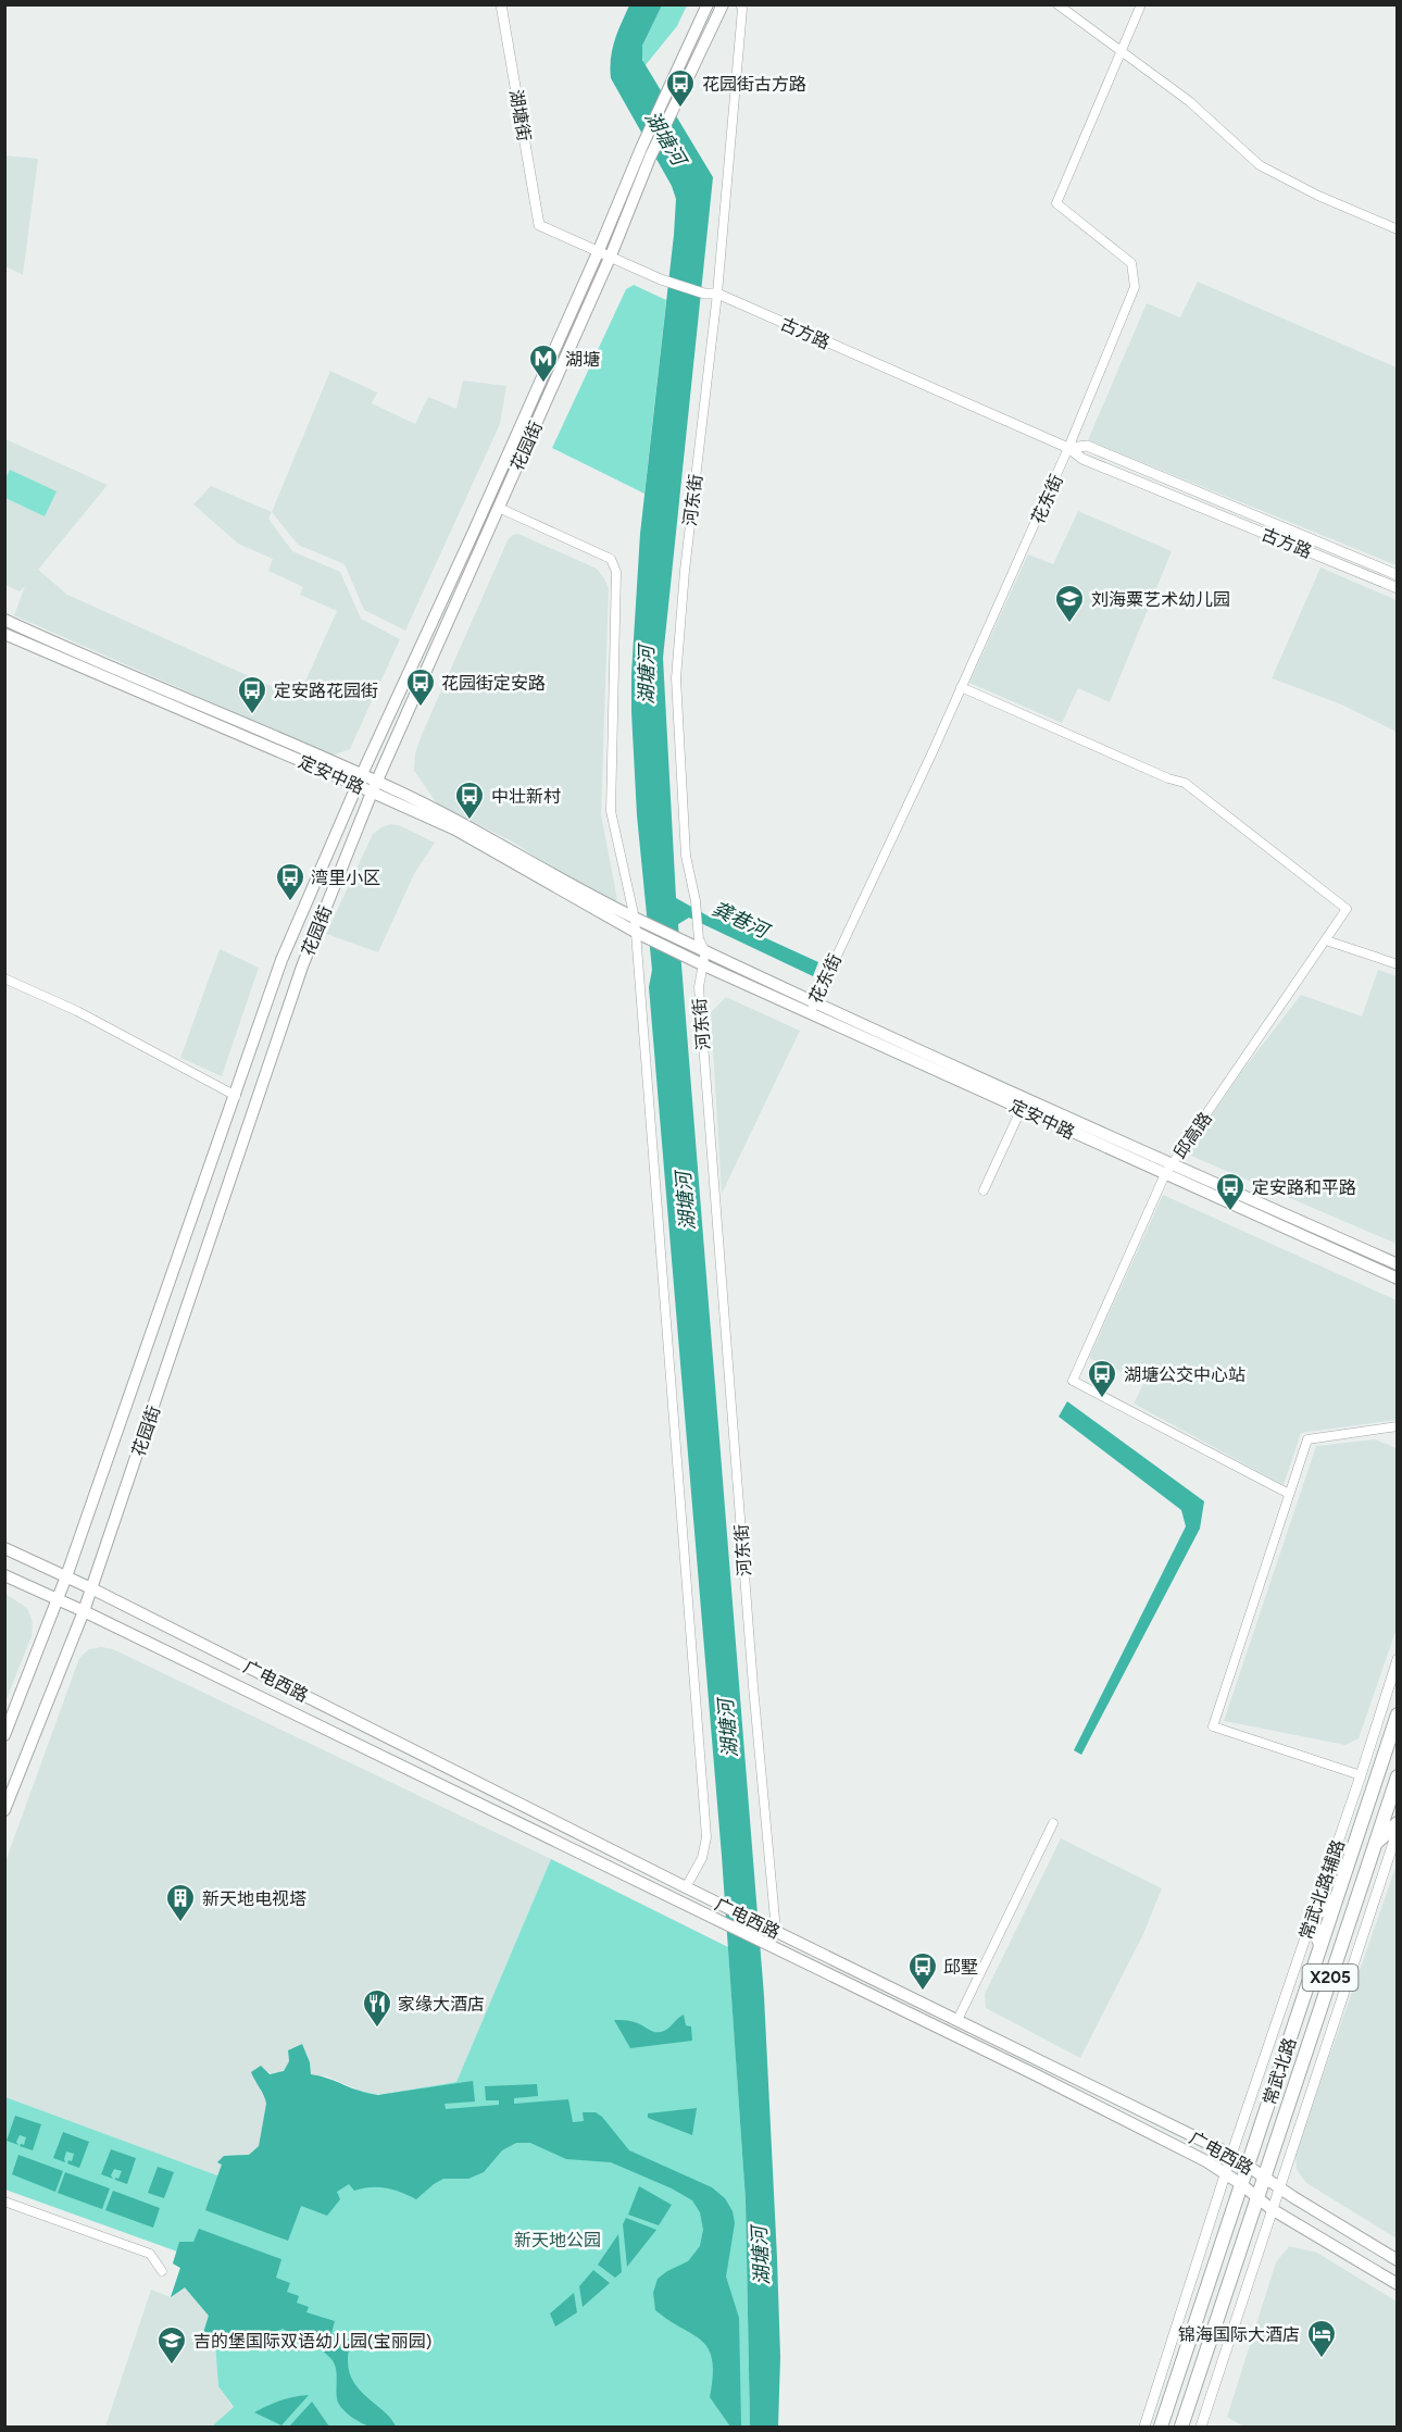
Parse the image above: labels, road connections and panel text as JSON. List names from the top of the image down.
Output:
{
  "streets": {
    "main road": [
      "花园街",
      "定安中路",
      "广电西路",
      "X205",
      "常武北路"
    ],
    "street": [
      "湖塘街",
      "古方路",
      "花东街",
      "河东街",
      "邱高路",
      "常武北路辅路"
    ]
  },
  "crossings": [
    ["湖塘街", "古方路"],
    ["古方路", "花园街"],
    ["古方路", "花东街"],
    ["古方路", "河东街"],
    ["花园街", "定安中路"],
    ["花园街", "广电西路"],
    ["花东街", "定安中路"],
    ["花东街", "邱高路"],
    ["河东街", "定安中路"],
    ["河东街", "广电西路"],
    ["定安中路", "邱高路"],
    ["广电西路", "常武北路辅路"],
    ["广电西路", "常武北路"]
  ],
  "water": ["湖塘河", "龚巷河"],
  "parks": ["新天地公园"],
  "places": {
    "bus stop": [
      "花园街古方路",
      "花园街定安路",
      "定安路花园街",
      "中壮新村",
      "湾里小区",
      "定安路和平路",
      "湖塘公交中心站",
      "邱墅"
    ],
    "metro station": ["湖塘"],
    "school or university": ["刘海粟艺术幼儿园", "吉的堡国际双语幼儿园(宝丽园)"],
    "building": ["新天地电视塔"],
    "restaurant": ["家缘大酒店"],
    "hotel": ["锦海国际大酒店"]
  }
}
